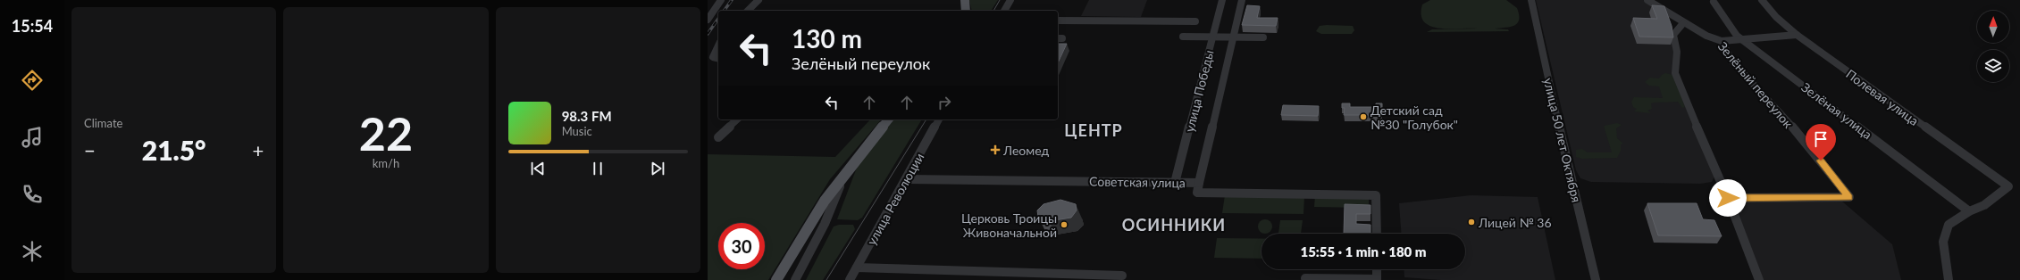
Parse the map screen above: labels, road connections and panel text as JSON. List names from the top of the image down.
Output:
{
  "streets": {
    "street": [
      "Зелёный переулок",
      "улица Победы",
      "Полевая улица",
      "Зелёная улица",
      "улица 50 лет Октября",
      "Советская улица",
      "улица Революции"
    ]
  },
  "crossings": [
    ["улица Победы", "Советская улица"],
    ["Полевая улица", "Зелёная улица"],
    ["Советская улица", "улица Революции"]
  ],
  "districts": ["ЦЕНТР", "ОСИННИКИ"],
  "places": {
    "other": ["Детский сад №30 \"Голубок\"", "Лицей № 36", "Церковь Троицы Живоначальной"],
    "health": ["Леомед"]
  },
  "north": "top",
  "page": {
    "tabs": "15:54",
    "tile": [
      "Climate",
      ["22", "km/h"]
    ],
    "turn": ["130 m", "Зелёный переулок"],
    "song": ["98.3 FM", "Music"],
    "heat": ["−", "21.5°", "+"],
    "limit": "30",
    "trip": "15:55 · 1 min · 180 m"
  }
}
